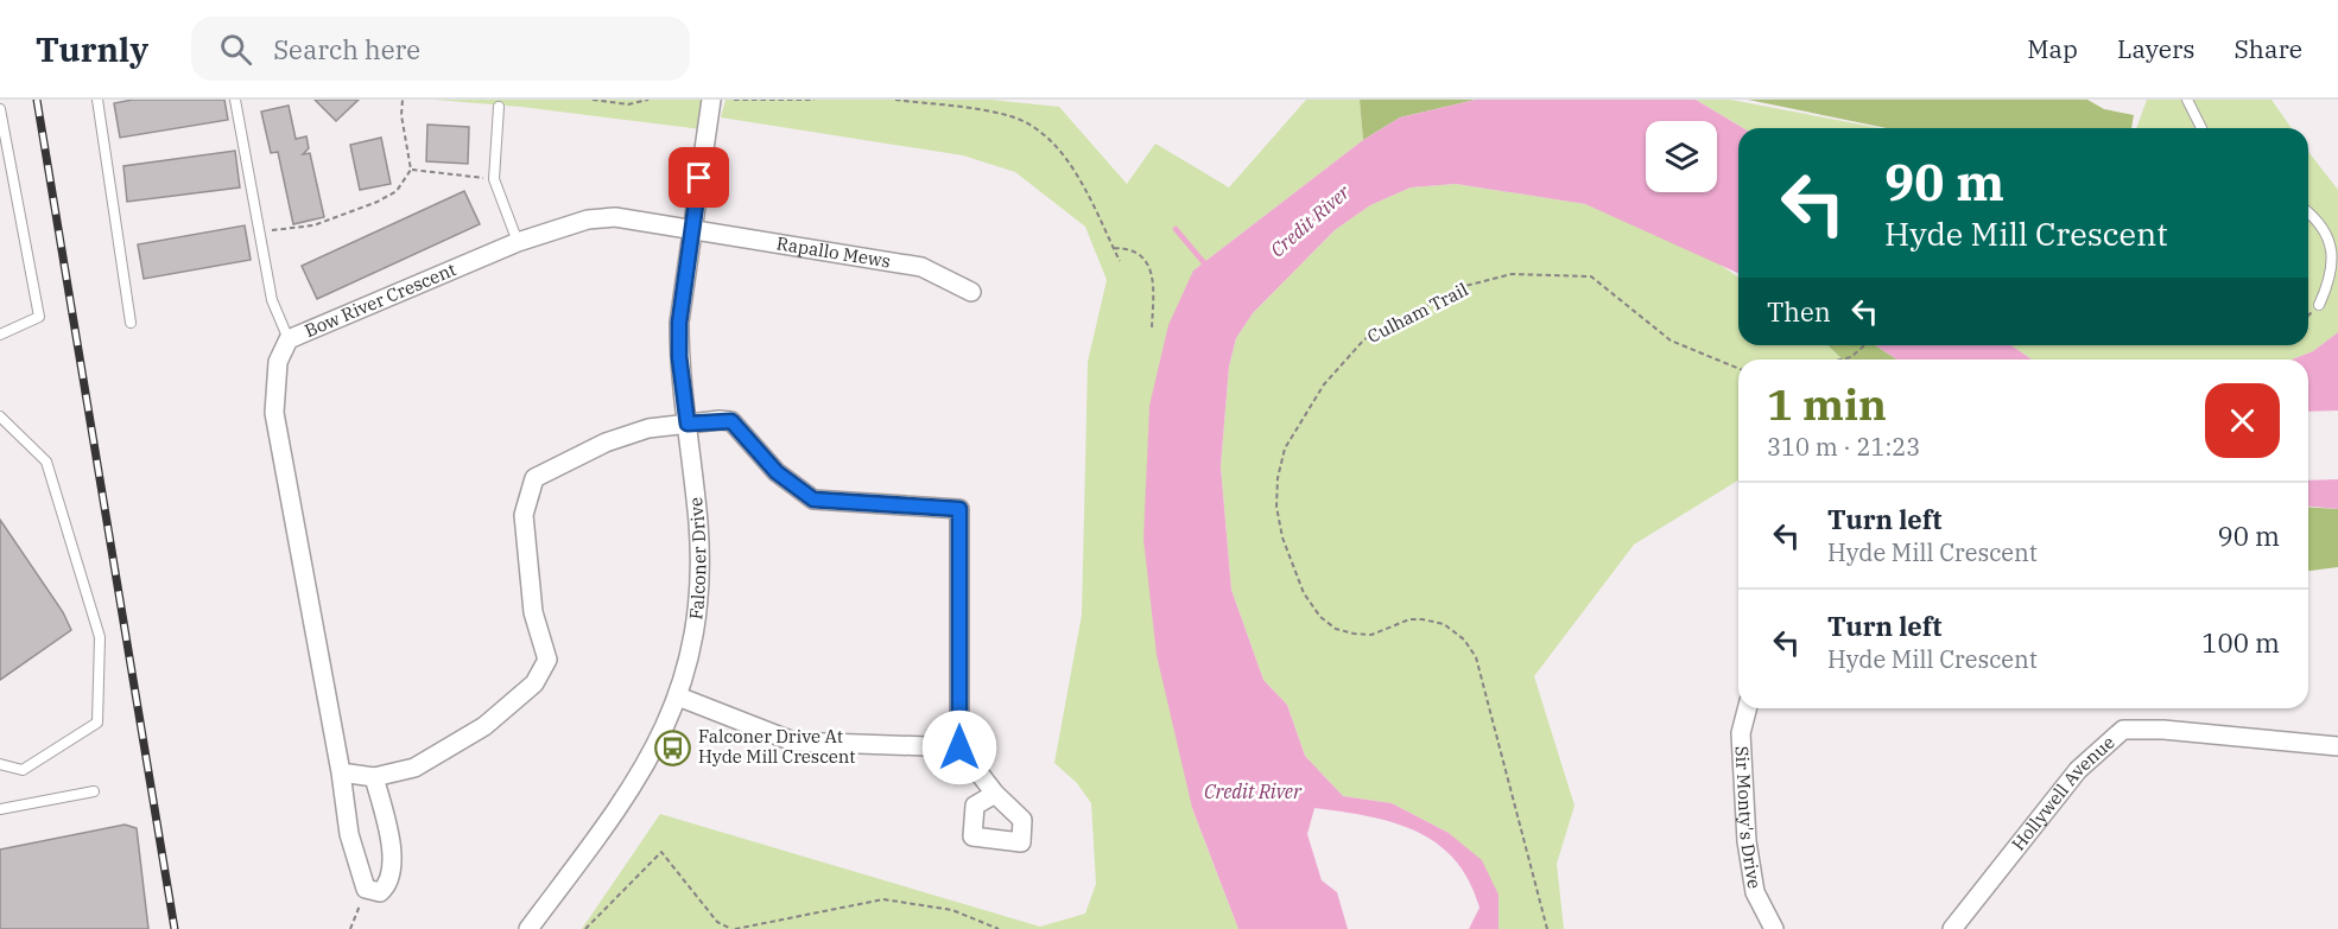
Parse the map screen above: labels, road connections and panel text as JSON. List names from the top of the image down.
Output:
{
  "streets": {
    "street": [
      "Rapallo Mews",
      "Bow River Crescent",
      "Falconer Drive",
      "Hollywell Avenue",
      "Sir Monty's Drive"
    ],
    "path": ["Culham Trail"]
  },
  "crossings": [
    ["Rapallo Mews", "Bow River Crescent"],
    ["Rapallo Mews", "Falconer Drive"],
    ["Bow River Crescent", "Falconer Drive"]
  ],
  "water": ["Credit River"],
  "places": {
    "bus stop": ["Falconer Drive At Hyde Mill Crescent"]
  },
  "page": {
    "header": "Turnly",
    "search": "Search here",
    "nav": ["Map", "Layers", "Share"],
    "turn": ["90 m", "Hyde Mill Crescent"],
    "then": "Then",
    "heading": ["1 min", "310 m · 21:23"],
    "list": [
      {
        "name": "Turn left",
        "note": "Hyde Mill Crescent",
        "value": "90 m"
      },
      {
        "name": "Turn left",
        "note": "Hyde Mill Crescent",
        "value": "100 m"
      }
    ]
  }
}
